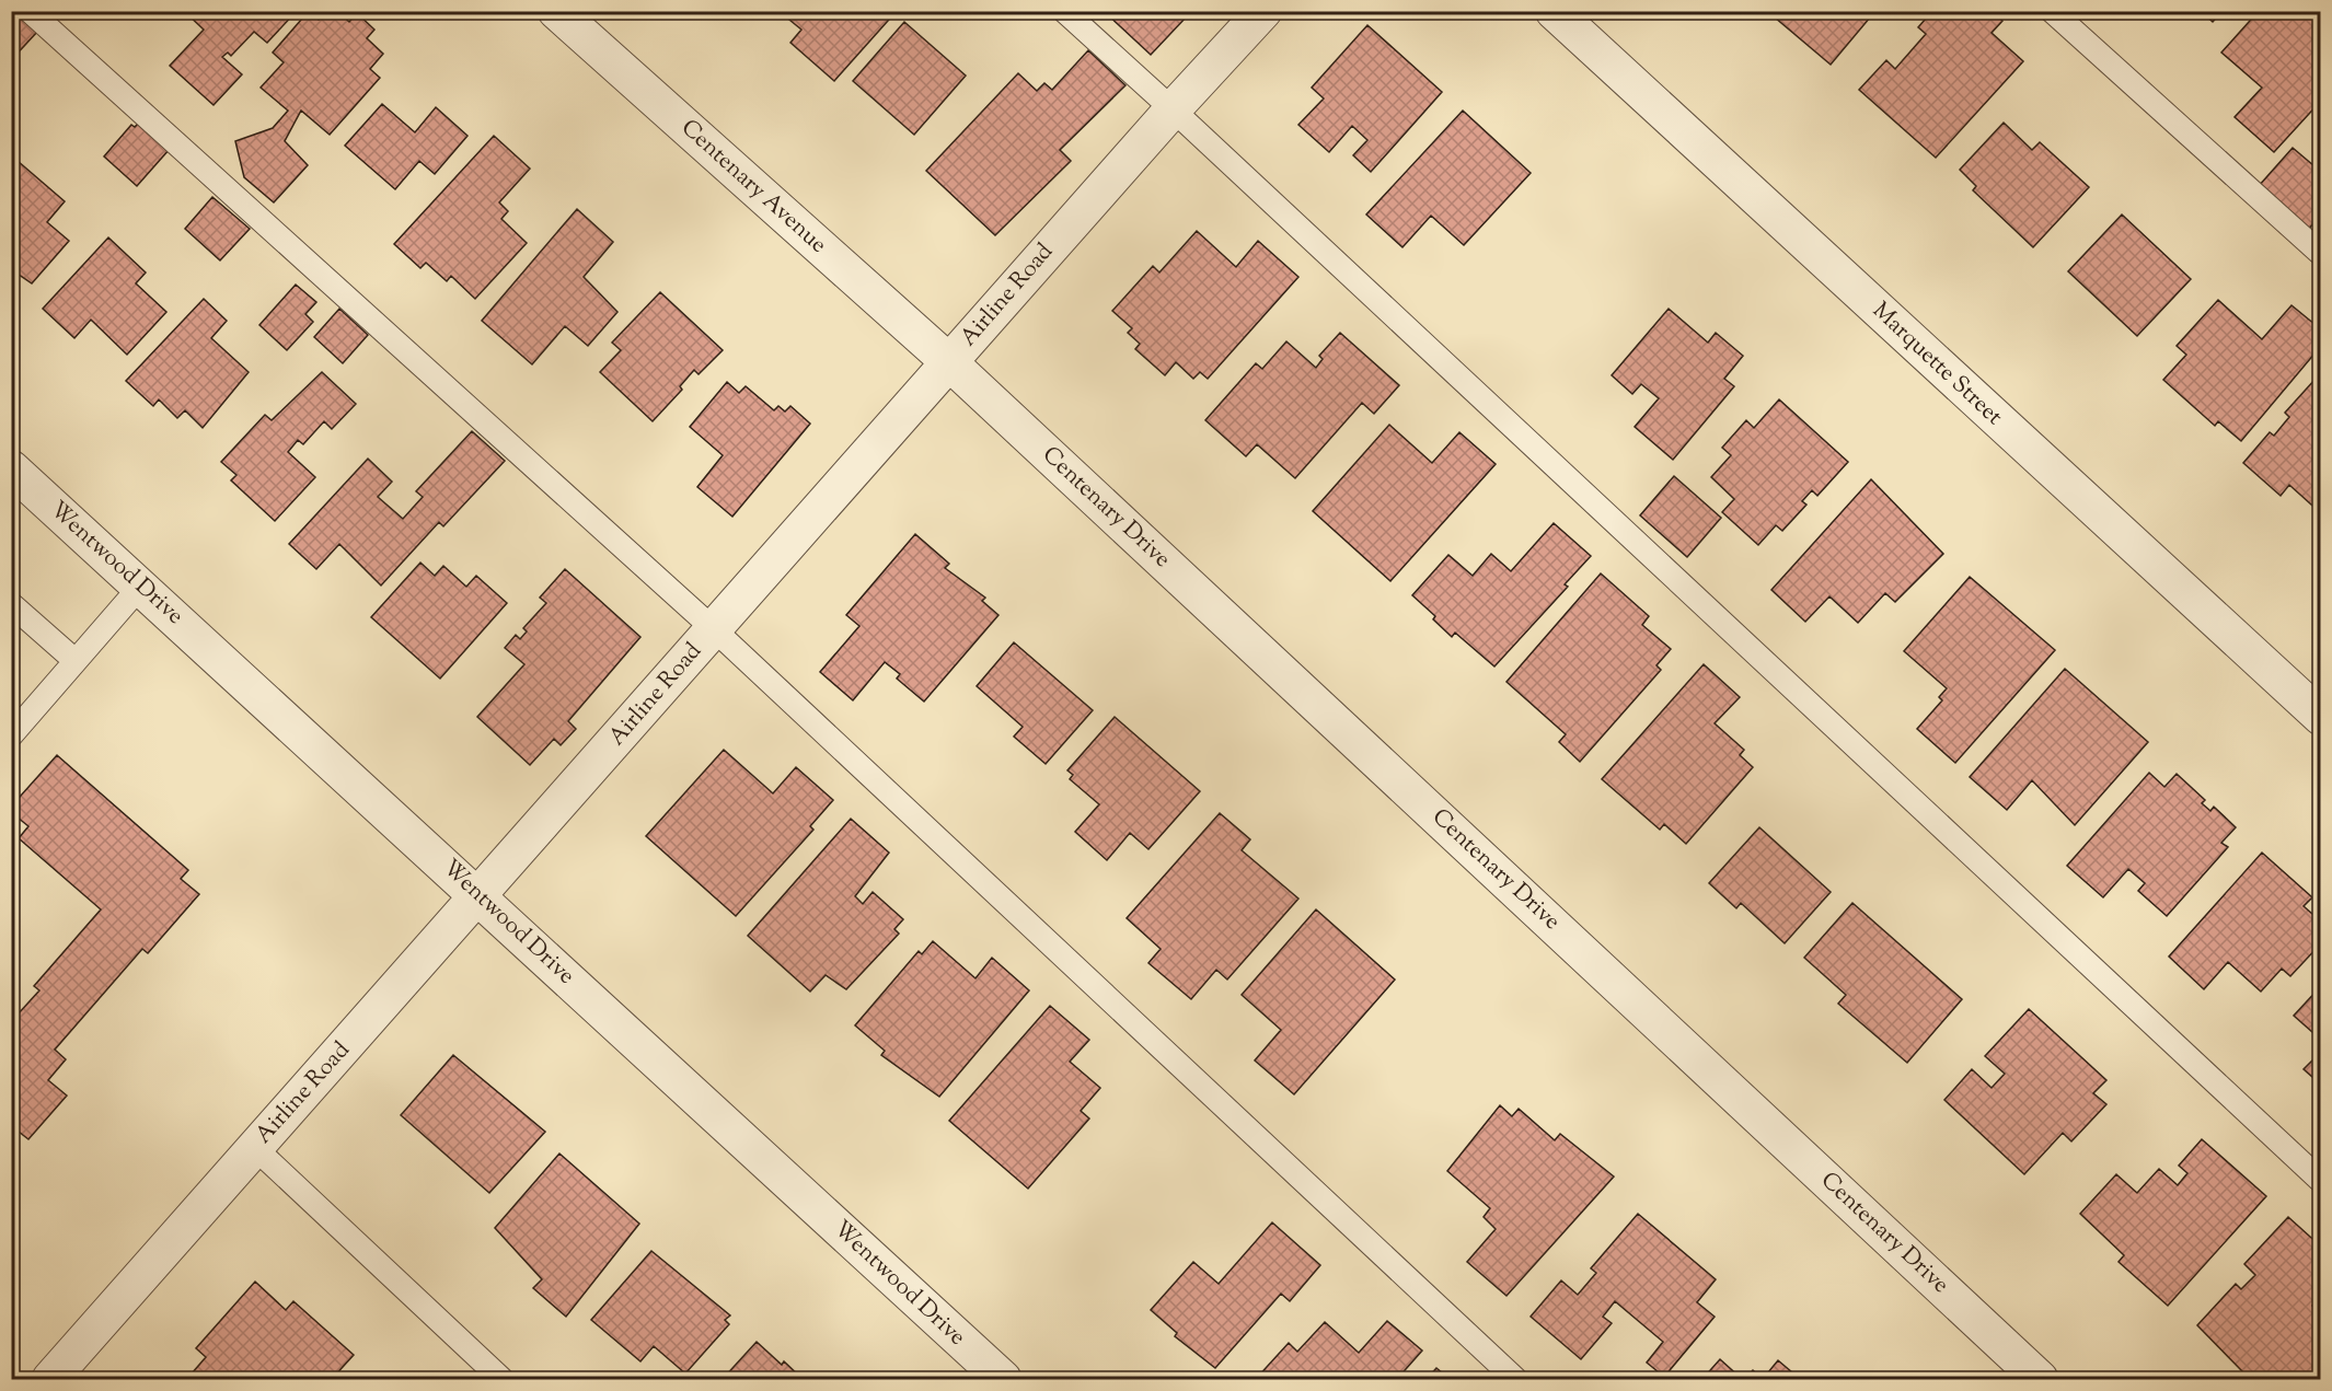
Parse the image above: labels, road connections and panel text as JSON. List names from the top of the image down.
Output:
{
  "streets": {
    "street": [
      "Centenary Avenue",
      "Airline Road",
      "Marquette Street",
      "Centenary Drive",
      "Wentwood Drive"
    ]
  },
  "crossings": [
    ["Centenary Avenue", "Airline Road"],
    ["Centenary Avenue", "Centenary Drive"],
    ["Airline Road", "Centenary Drive"],
    ["Airline Road", "Wentwood Drive"]
  ]
}
